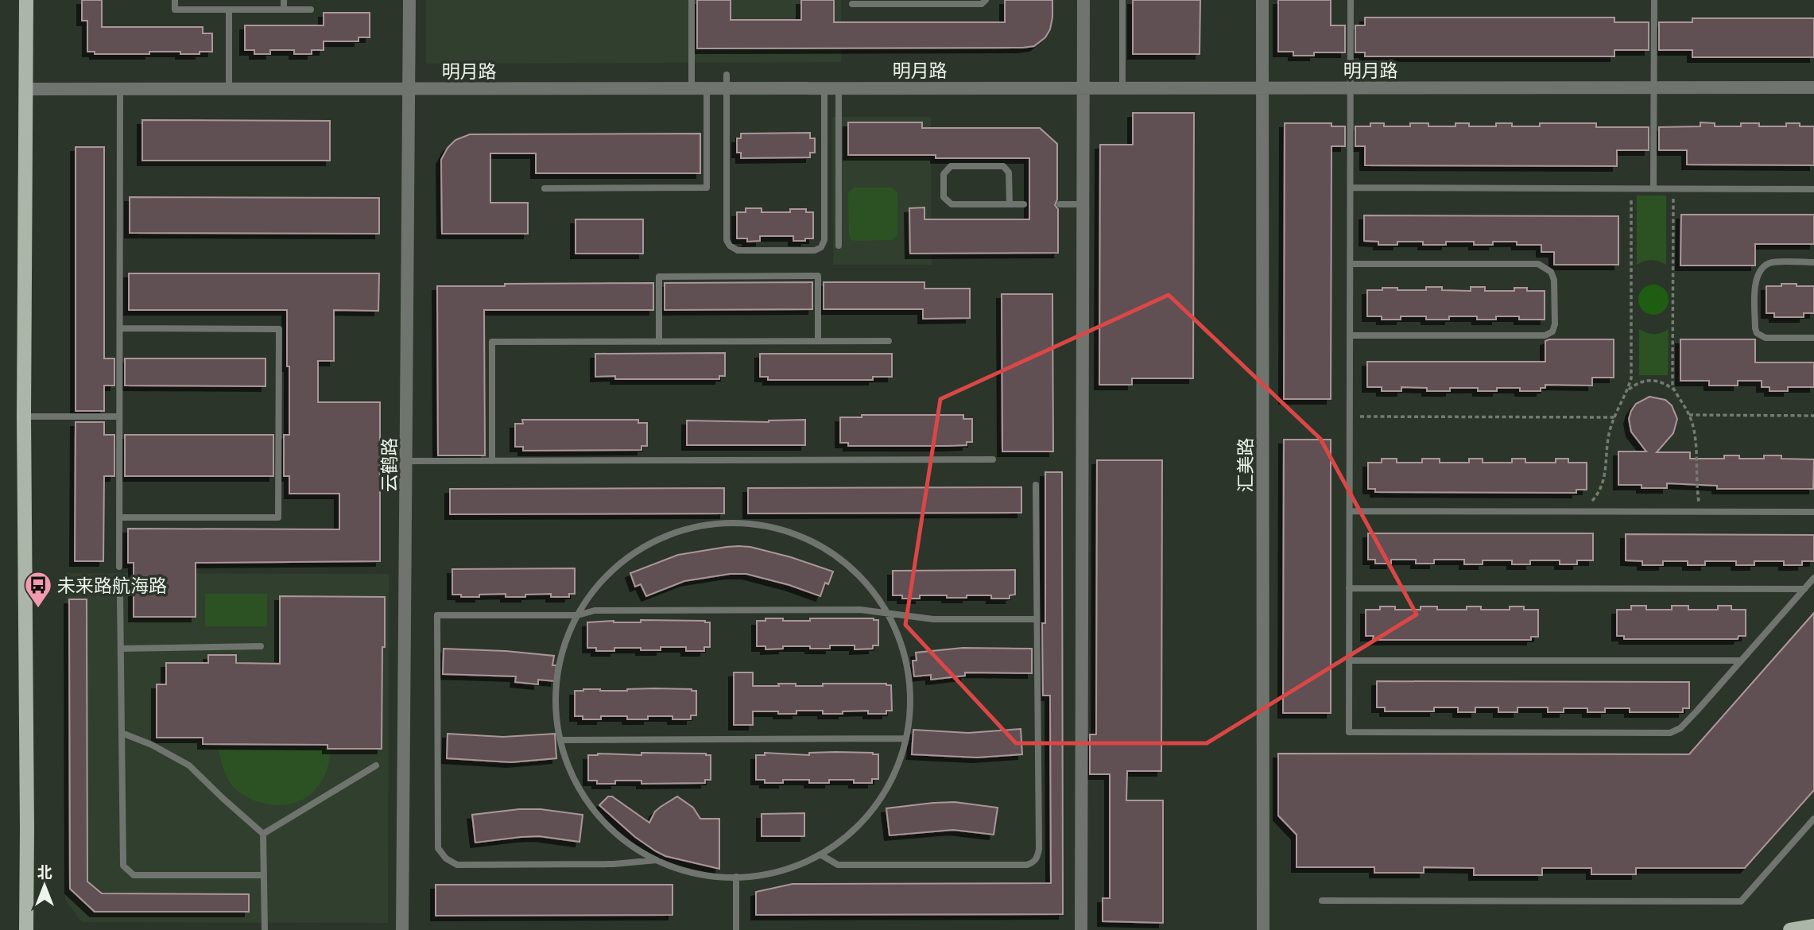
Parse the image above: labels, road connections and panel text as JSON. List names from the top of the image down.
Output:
{
  "streets": {
    "street": ["明月路", "云鹤路", "汇美路"]
  },
  "crossings": [
    ["明月路", "云鹤路"],
    ["明月路", "汇美路"]
  ],
  "places": {
    "bus stop": ["未来路航海路"]
  },
  "north": "top"
}
